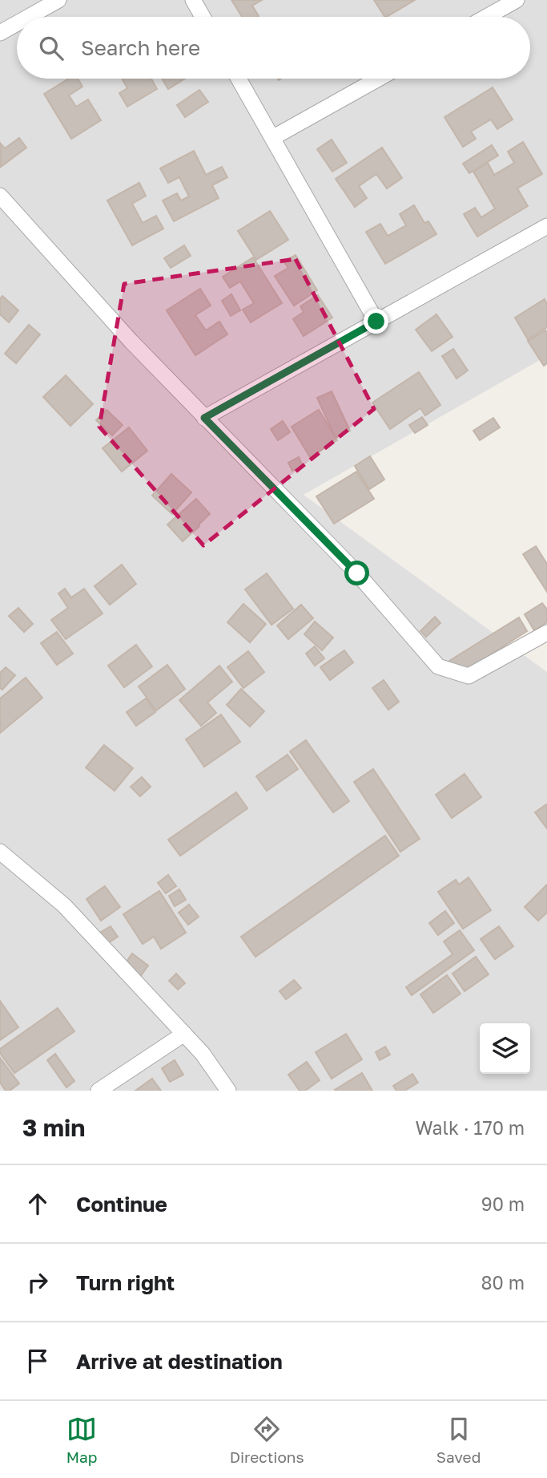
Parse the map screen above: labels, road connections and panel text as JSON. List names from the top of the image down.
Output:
{
  "page": {
    "search": "Search here",
    "heading": ["3 min", "Walk · 170 m"],
    "list": [
      ["Continue", "90 m"],
      ["Turn right", "80 m"],
      "Arrive at destination"
    ],
    "nav": ["Map", "Directions", "Saved"]
  }
}
